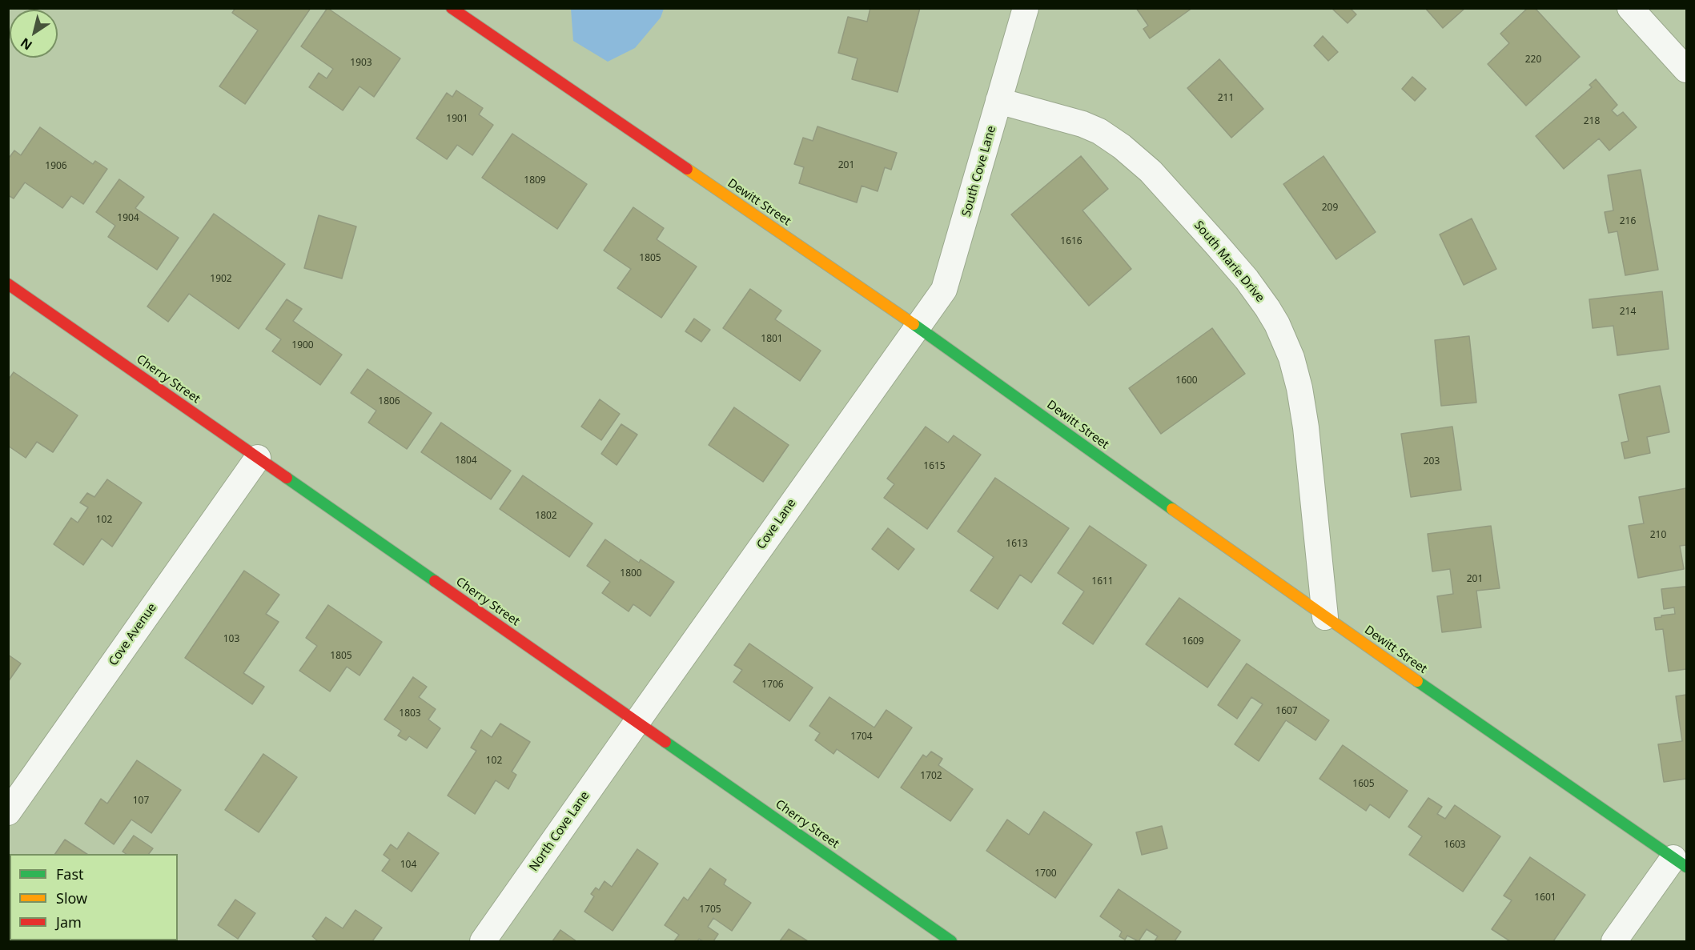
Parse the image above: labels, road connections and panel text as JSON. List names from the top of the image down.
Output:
{
  "streets": {
    "street": [
      "South Cove Lane",
      "Dewitt Street",
      "South Marie Drive",
      "Cherry Street",
      "Cove Lane",
      "Cove Avenue",
      "North Cove Lane"
    ]
  },
  "crossings": [
    ["South Cove Lane", "Dewitt Street"],
    ["South Cove Lane", "South Marie Drive"],
    ["South Cove Lane", "Cove Lane"],
    ["Dewitt Street", "South Marie Drive"],
    ["Dewitt Street", "Cove Lane"],
    ["Cherry Street", "Cove Lane"],
    ["Cherry Street", "Cove Avenue"],
    ["Cherry Street", "North Cove Lane"],
    ["Cove Lane", "North Cove Lane"]
  ],
  "house_numbers": [
    "220",
    "1903",
    "211",
    "1901",
    "218",
    "201",
    "1906",
    "1809",
    "209",
    "1904",
    "216",
    "1616",
    "1805",
    "1902",
    "214",
    "1801",
    "1900",
    "1600",
    "1806",
    "1804",
    "203",
    "1615",
    "1802",
    "102",
    "210",
    "1613",
    "1800",
    "201",
    "1611",
    "103",
    "1609",
    "1805",
    "1706",
    "1607",
    "1803",
    "1704",
    "102",
    "1702",
    "1605",
    "107",
    "1603",
    "104",
    "1700",
    "1601",
    "1705"
  ],
  "legend": ["Fast", "Slow", "Jam"],
  "north": "bottom left"
}
